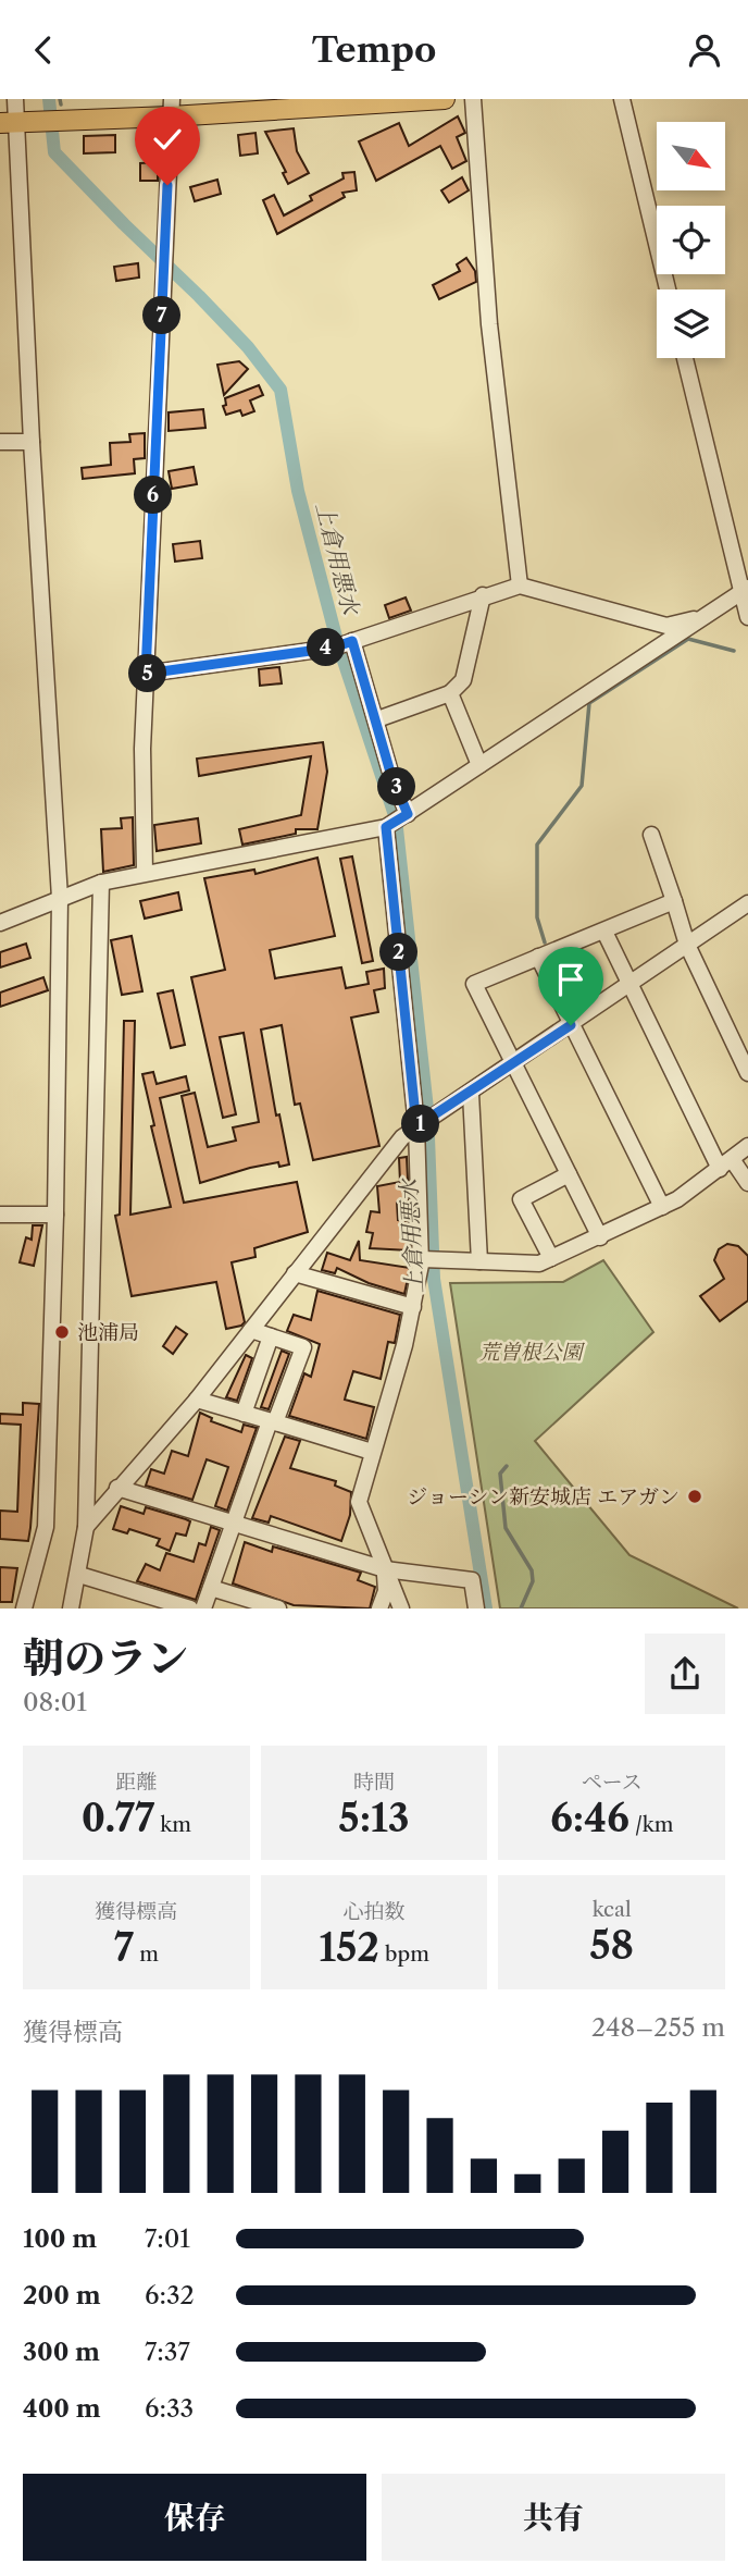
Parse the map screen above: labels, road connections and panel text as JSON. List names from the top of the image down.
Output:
{
  "water": ["上倉用悪水"],
  "parks": ["荒曽根公園"],
  "places": ["池浦局", "ジョーシン新安城店 エアガン"],
  "north": "bottom right",
  "page": {
    "header": "Tempo",
    "pins": [
      "7",
      "6",
      "4",
      "5",
      "3",
      "2",
      "1"
    ],
    "heading": ["朝のラン", "08:01"],
    "stats": [
      ["距離", "0.77 km"],
      ["時間", "5:13"],
      ["ペース", "6:46 /km"],
      ["獲得標高", "7 m"],
      ["心拍数", "152 bpm"],
      ["kcal", "58"]
    ],
    "chart": ["獲得標高", "248–255 m"],
    "list": [
      {
        "name": "100 m",
        "note": "7:01"
      },
      {
        "name": "200 m",
        "note": "6:32"
      },
      {
        "name": "300 m",
        "note": "7:37"
      },
      {
        "name": "400 m",
        "note": "6:33"
      }
    ],
    "buttons": ["保存", "共有"]
  }
}
